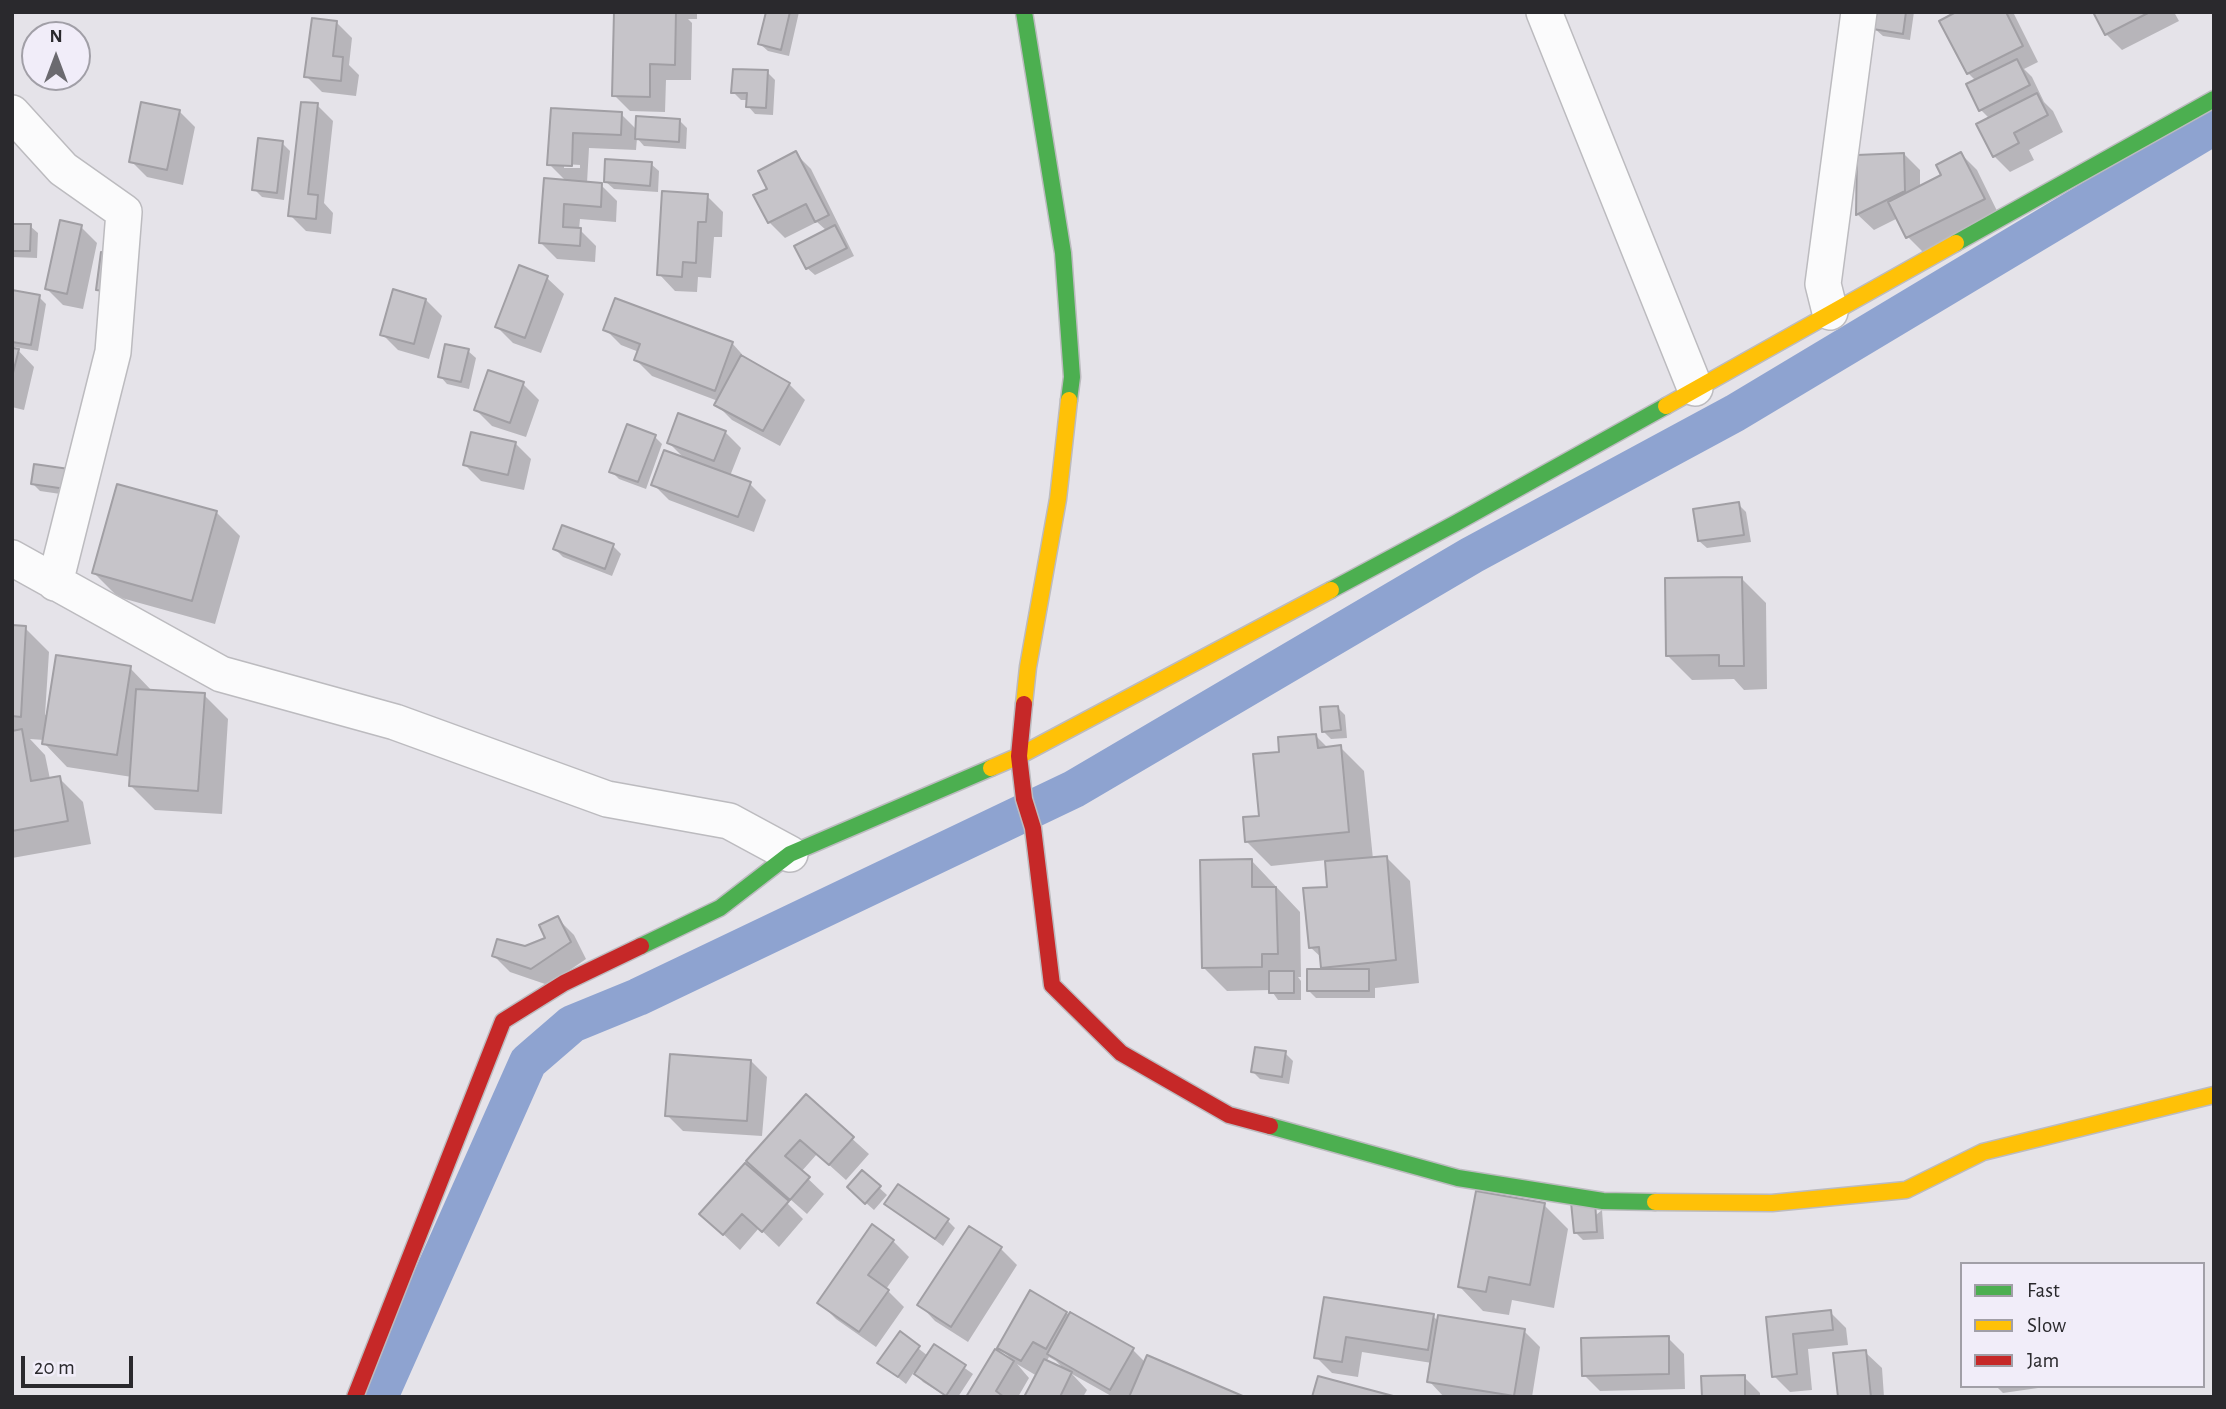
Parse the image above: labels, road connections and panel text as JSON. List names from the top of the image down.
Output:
{
  "legend": ["Fast", "Slow", "Jam"],
  "scale_bar": "20 m",
  "north": "top"
}
